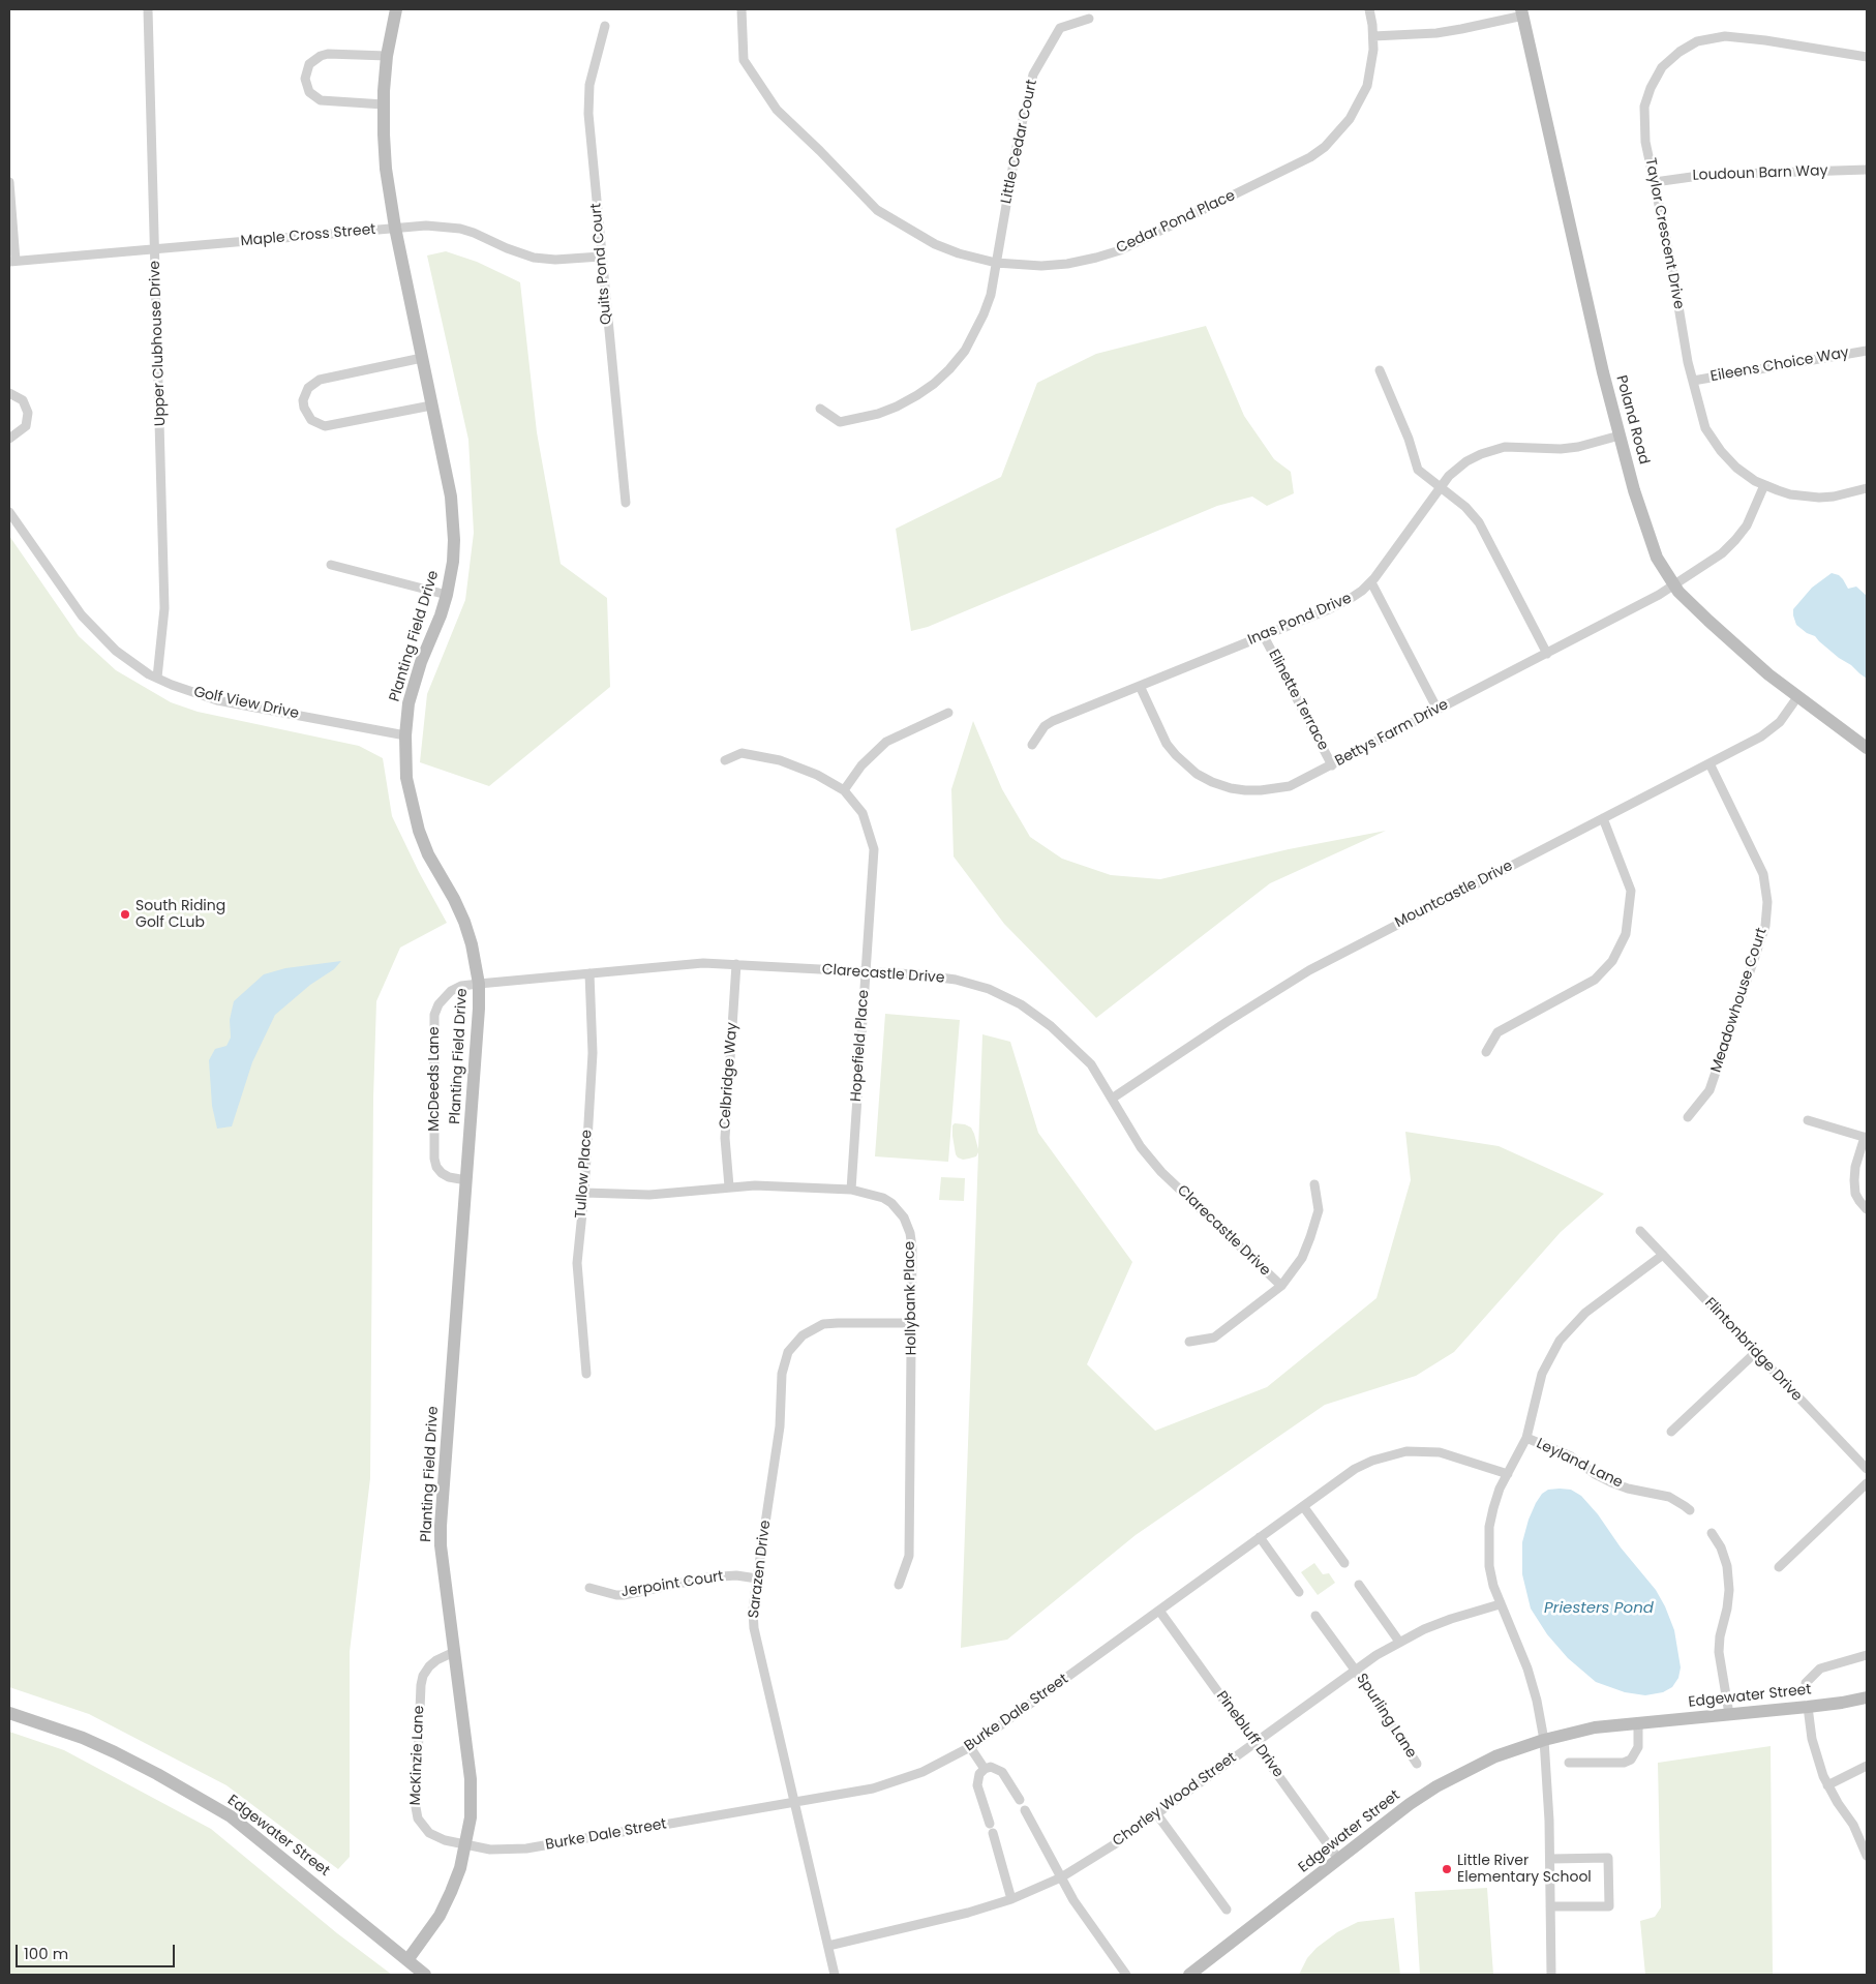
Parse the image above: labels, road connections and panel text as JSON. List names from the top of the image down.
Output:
{
  "streets": {
    "street": [
      "Little Cedar Court",
      "Loudoun Barn Way",
      "Cedar Pond Place",
      "Taylor Crescent Drive",
      "Maple Cross Street",
      "Quits Pond Court",
      "Upper Clubhouse Drive",
      "Eileens Choice Way",
      "Poland Road",
      "Inas Pond Drive",
      "Planting Field Drive",
      "Elinette Terrace",
      "Golf View Drive",
      "Bettys Farm Drive",
      "Mountcastle Drive",
      "Clarecastle Drive",
      "Meadowhouse Court",
      "Hopefield Place",
      "Celbridge Way",
      "McDeeds Lane",
      "Tullow Place",
      "Hollybank Place",
      "Flintonbridge Drive",
      "Leyland Lane",
      "Sarazen Drive",
      "Jerpoint Court",
      "Edgewater Street",
      "Burke Dale Street",
      "Spurling Lane",
      "Pinebluff Drive",
      "McKinzie Lane",
      "Chorley Wood Street"
    ]
  },
  "crossings": [
    ["Little Cedar Court", "Cedar Pond Place"],
    ["Loudoun Barn Way", "Taylor Crescent Drive"],
    ["Taylor Crescent Drive", "Eileens Choice Way"],
    ["Taylor Crescent Drive", "Bettys Farm Drive"],
    ["Maple Cross Street", "Quits Pond Court"],
    ["Maple Cross Street", "Upper Clubhouse Drive"],
    ["Maple Cross Street", "Planting Field Drive"],
    ["Upper Clubhouse Drive", "Golf View Drive"],
    ["Poland Road", "Inas Pond Drive"],
    ["Poland Road", "Bettys Farm Drive"],
    ["Poland Road", "Mountcastle Drive"],
    ["Inas Pond Drive", "Elinette Terrace"],
    ["Inas Pond Drive", "Bettys Farm Drive"],
    ["Planting Field Drive", "Golf View Drive"],
    ["Planting Field Drive", "Clarecastle Drive"],
    ["Planting Field Drive", "McDeeds Lane"],
    ["Planting Field Drive", "Edgewater Street"],
    ["Planting Field Drive", "Burke Dale Street"],
    ["Planting Field Drive", "McKinzie Lane"],
    ["Elinette Terrace", "Bettys Farm Drive"],
    ["Mountcastle Drive", "Clarecastle Drive"],
    ["Mountcastle Drive", "Meadowhouse Court"],
    ["Clarecastle Drive", "Hopefield Place"],
    ["Clarecastle Drive", "Celbridge Way"],
    ["Clarecastle Drive", "McDeeds Lane"],
    ["Clarecastle Drive", "Tullow Place"],
    ["Hopefield Place", "Hollybank Place"],
    ["Celbridge Way", "Hollybank Place"],
    ["Tullow Place", "Hollybank Place"],
    ["Hollybank Place", "Sarazen Drive"],
    ["Sarazen Drive", "Jerpoint Court"],
    ["Sarazen Drive", "Burke Dale Street"],
    ["Sarazen Drive", "Chorley Wood Street"],
    ["Edgewater Street", "Pinebluff Drive"],
    ["Burke Dale Street", "Pinebluff Drive"],
    ["Burke Dale Street", "McKinzie Lane"],
    ["Spurling Lane", "Chorley Wood Street"],
    ["Pinebluff Drive", "Chorley Wood Street"]
  ],
  "water": ["Priesters Pond"],
  "places": ["South Riding Golf CLub", "Little River Elementary School"],
  "scale_bar": "100 m"
}
